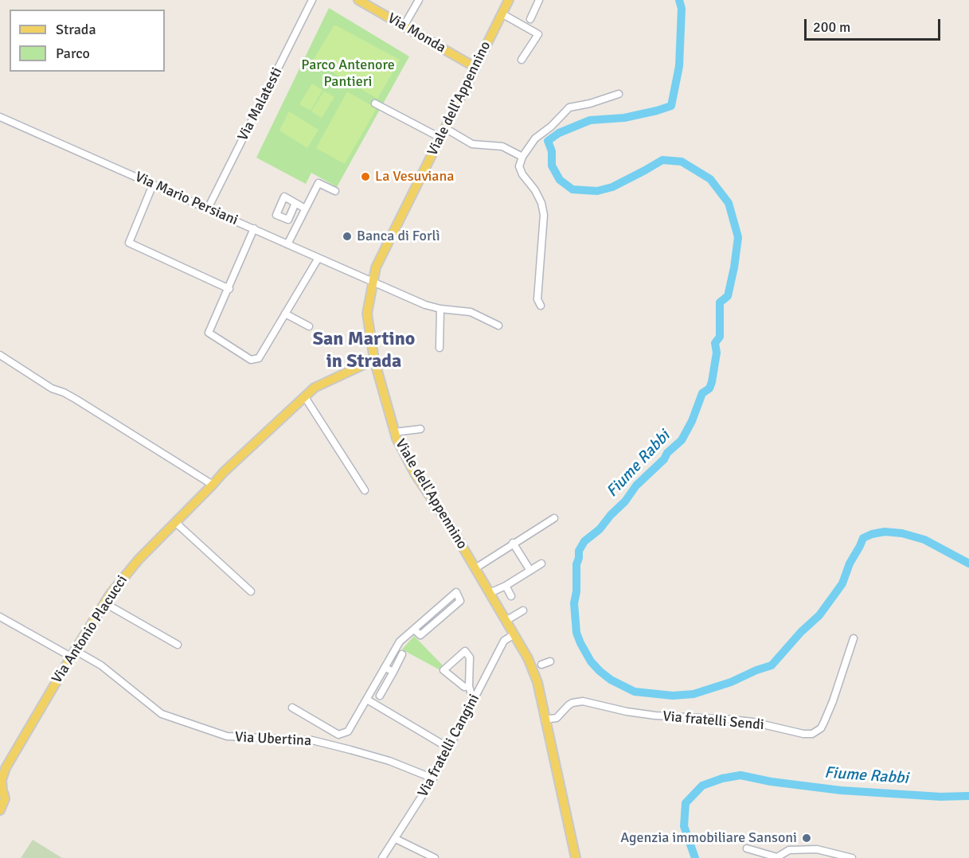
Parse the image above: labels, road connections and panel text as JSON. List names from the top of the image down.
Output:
{
  "streets": {
    "main road": ["Via Monda", "Viale dell'Appennino", "Via Antonio Placucci"],
    "street": [
      "Via Malatesti",
      "Via Mario Persiani",
      "Via fratelli Sendi",
      "Via Ubertina",
      "Via fratelli Cangini"
    ]
  },
  "crossings": [
    ["Via Monda", "Viale dell'Appennino"],
    ["Viale dell'Appennino", "Via Mario Persiani"],
    ["Viale dell'Appennino", "Via Antonio Placucci"],
    ["Viale dell'Appennino", "Via fratelli Sendi"],
    ["Viale dell'Appennino", "Via fratelli Cangini"],
    ["Via Malatesti", "Via Mario Persiani"],
    ["Via Antonio Placucci", "Via Ubertina"],
    ["Via Ubertina", "Via fratelli Cangini"]
  ],
  "districts": ["San Martino in Strada"],
  "water": ["Fiume Rabbi"],
  "parks": ["Parco Antenore Pantieri"],
  "places": ["La Vesuviana", "Banca di Forlì", "Agenzia immobiliare Sansoni"],
  "legend": ["Strada", "Parco"],
  "scale_bar": "200 m"
}
